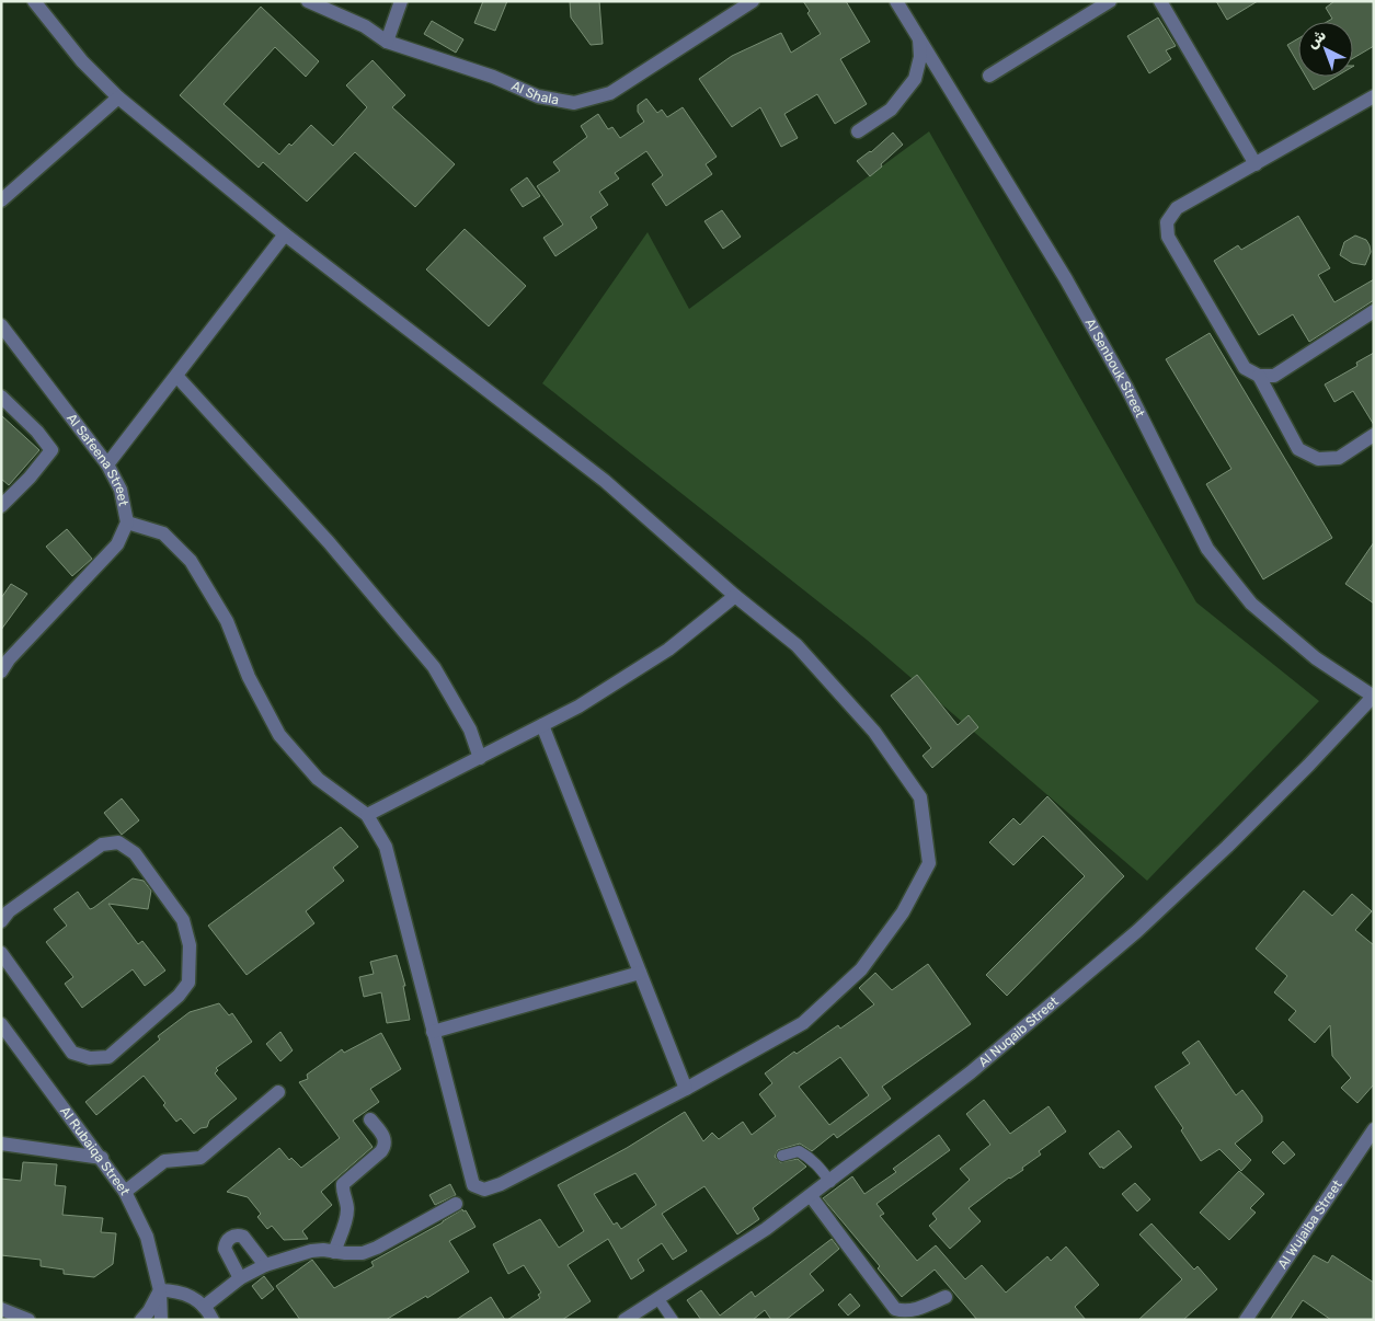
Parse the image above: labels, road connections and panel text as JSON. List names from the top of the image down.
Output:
{
  "streets": {
    "street": [
      "Al Shala",
      "Al Senbouk Street",
      "Al Safeena Street",
      "Al Nuqaib Street",
      "Al Rubaiqa Street",
      "Al Wujaiba Street"
    ]
  },
  "crossings": [
    ["Al Senbouk Street", "Al Nuqaib Street"]
  ],
  "north": "top left"
}
